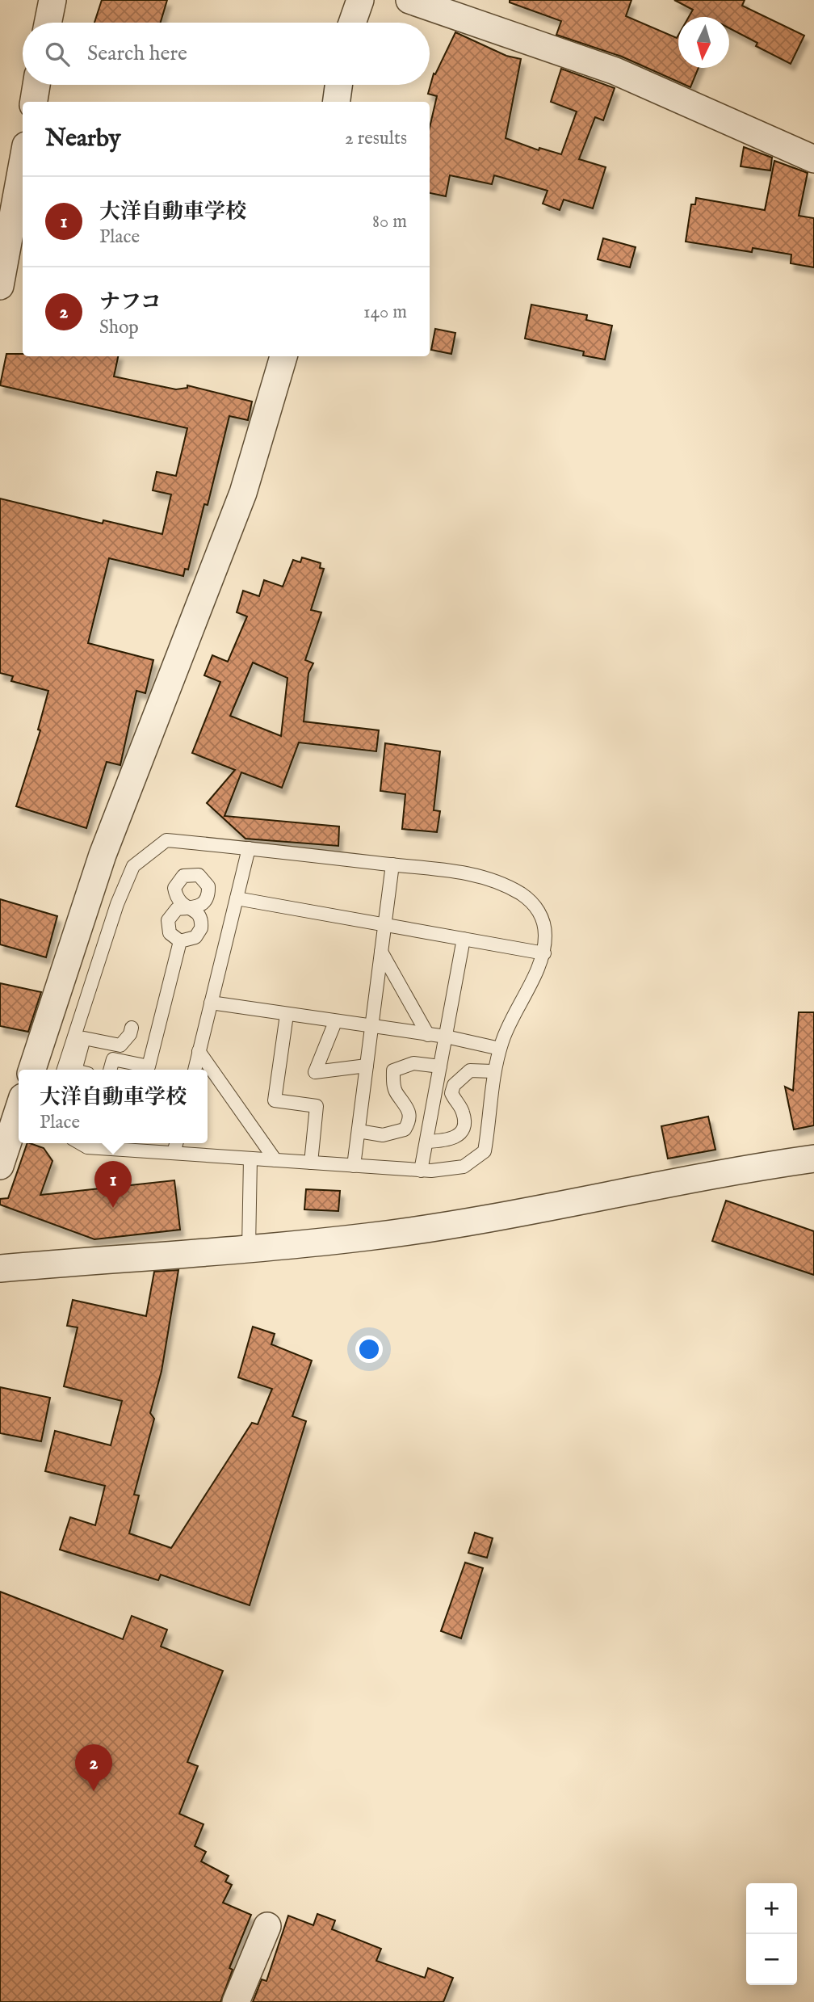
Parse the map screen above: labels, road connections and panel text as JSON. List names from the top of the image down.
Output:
{
  "north": "bottom",
  "page": {
    "search": "Search here",
    "heading": ["Nearby", "2 results"],
    "list": [
      {
        "mark": "1",
        "name": "大洋自動車学校",
        "note": "Place",
        "value": "80 m"
      },
      {
        "mark": "2",
        "name": "ナフコ",
        "note": "Shop",
        "value": "140 m"
      }
    ],
    "popup": ["大洋自動車学校", "Place"],
    "pins": ["1", "2"],
    "map_buttons": ["+", "−"]
  }
}
